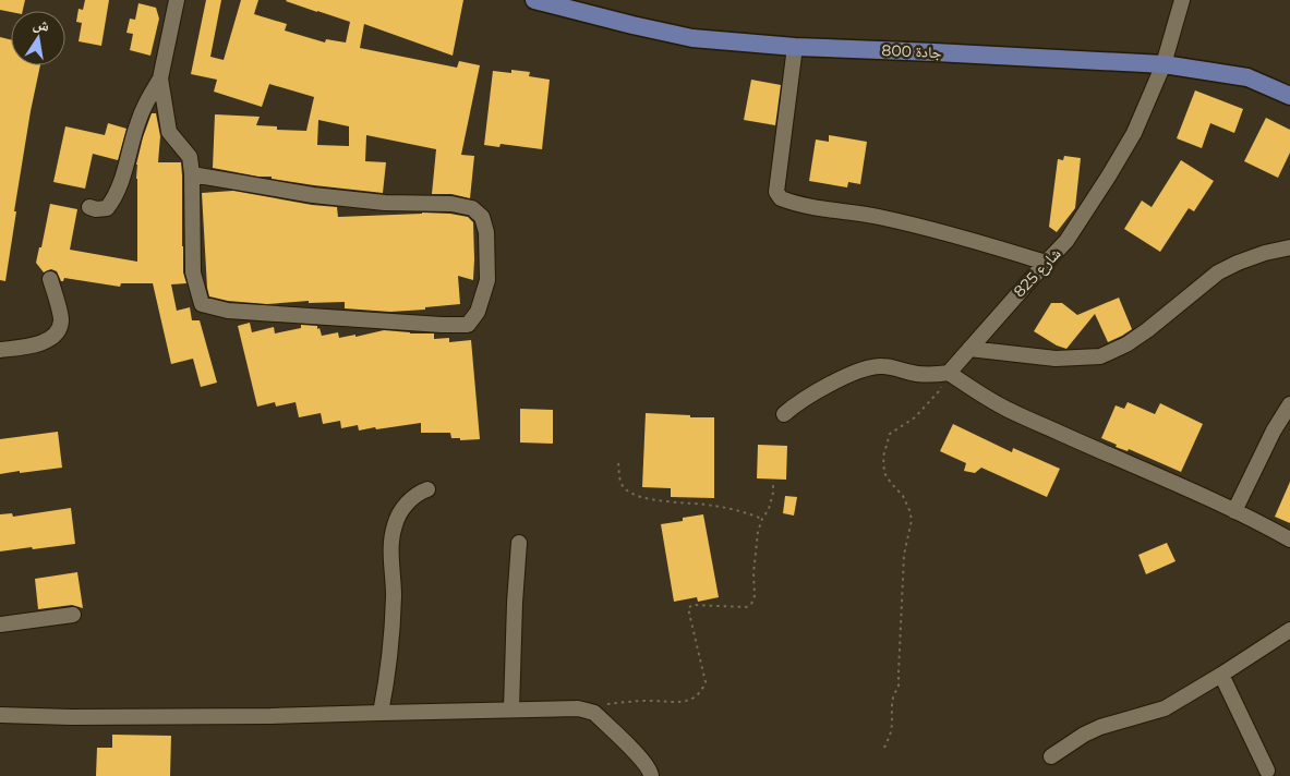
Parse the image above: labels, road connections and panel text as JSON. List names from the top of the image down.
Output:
{
  "streets": {
    "main road": ["جادة 800"],
    "street": ["شارع 825"]
  },
  "crossings": [
    ["جادة 800", "شارع 825"]
  ],
  "north": "top"
}
